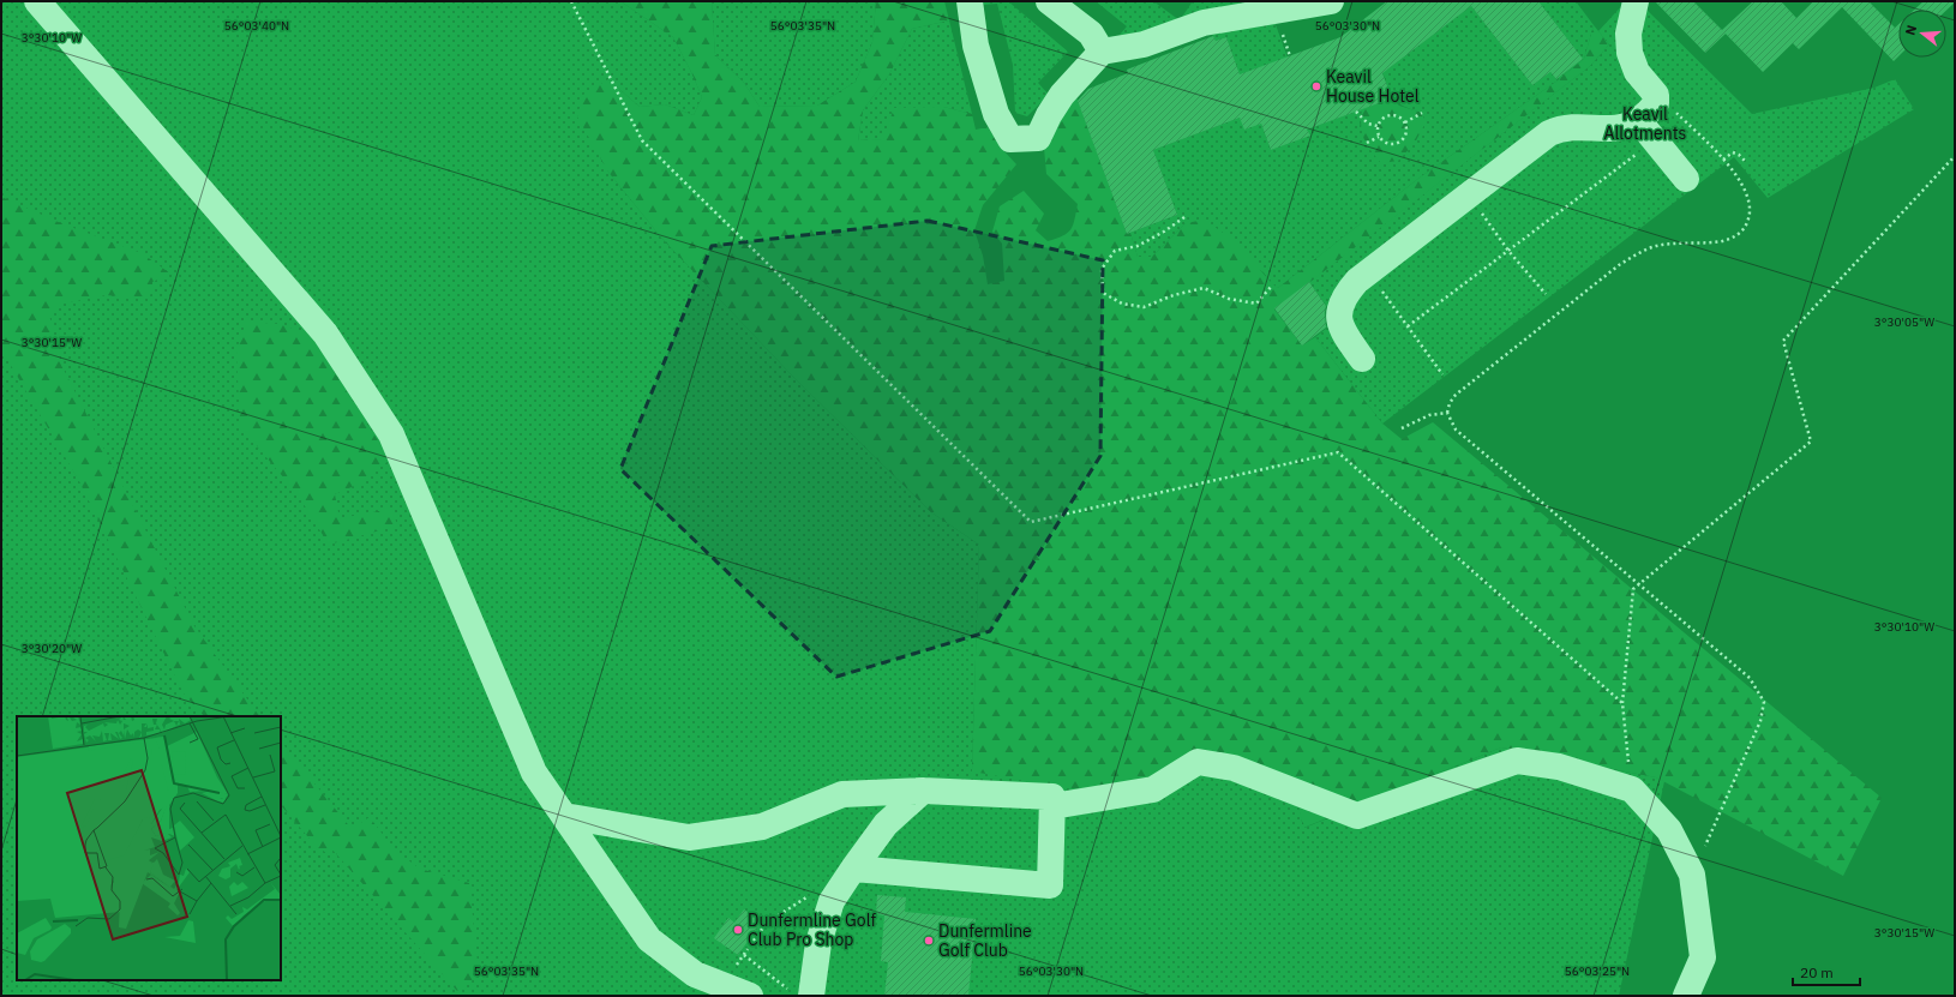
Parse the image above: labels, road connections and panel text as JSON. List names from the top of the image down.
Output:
{
  "parks": ["Keavil Allotments"],
  "places": ["Keavil House Hotel", "Dunfermline Golf Club Pro Shop", "Dunfermline Golf Club"],
  "scale_bar": "20 m",
  "north": "left",
  "coordinates": [
    "56°03'40\"N",
    "56°03'35\"N",
    "56°03'30\"N",
    "3°30'10\"W",
    "3°30'05\"W",
    "3°30'15\"W",
    "3°30'20\"W",
    "56°03'25\"N"
  ]
}
